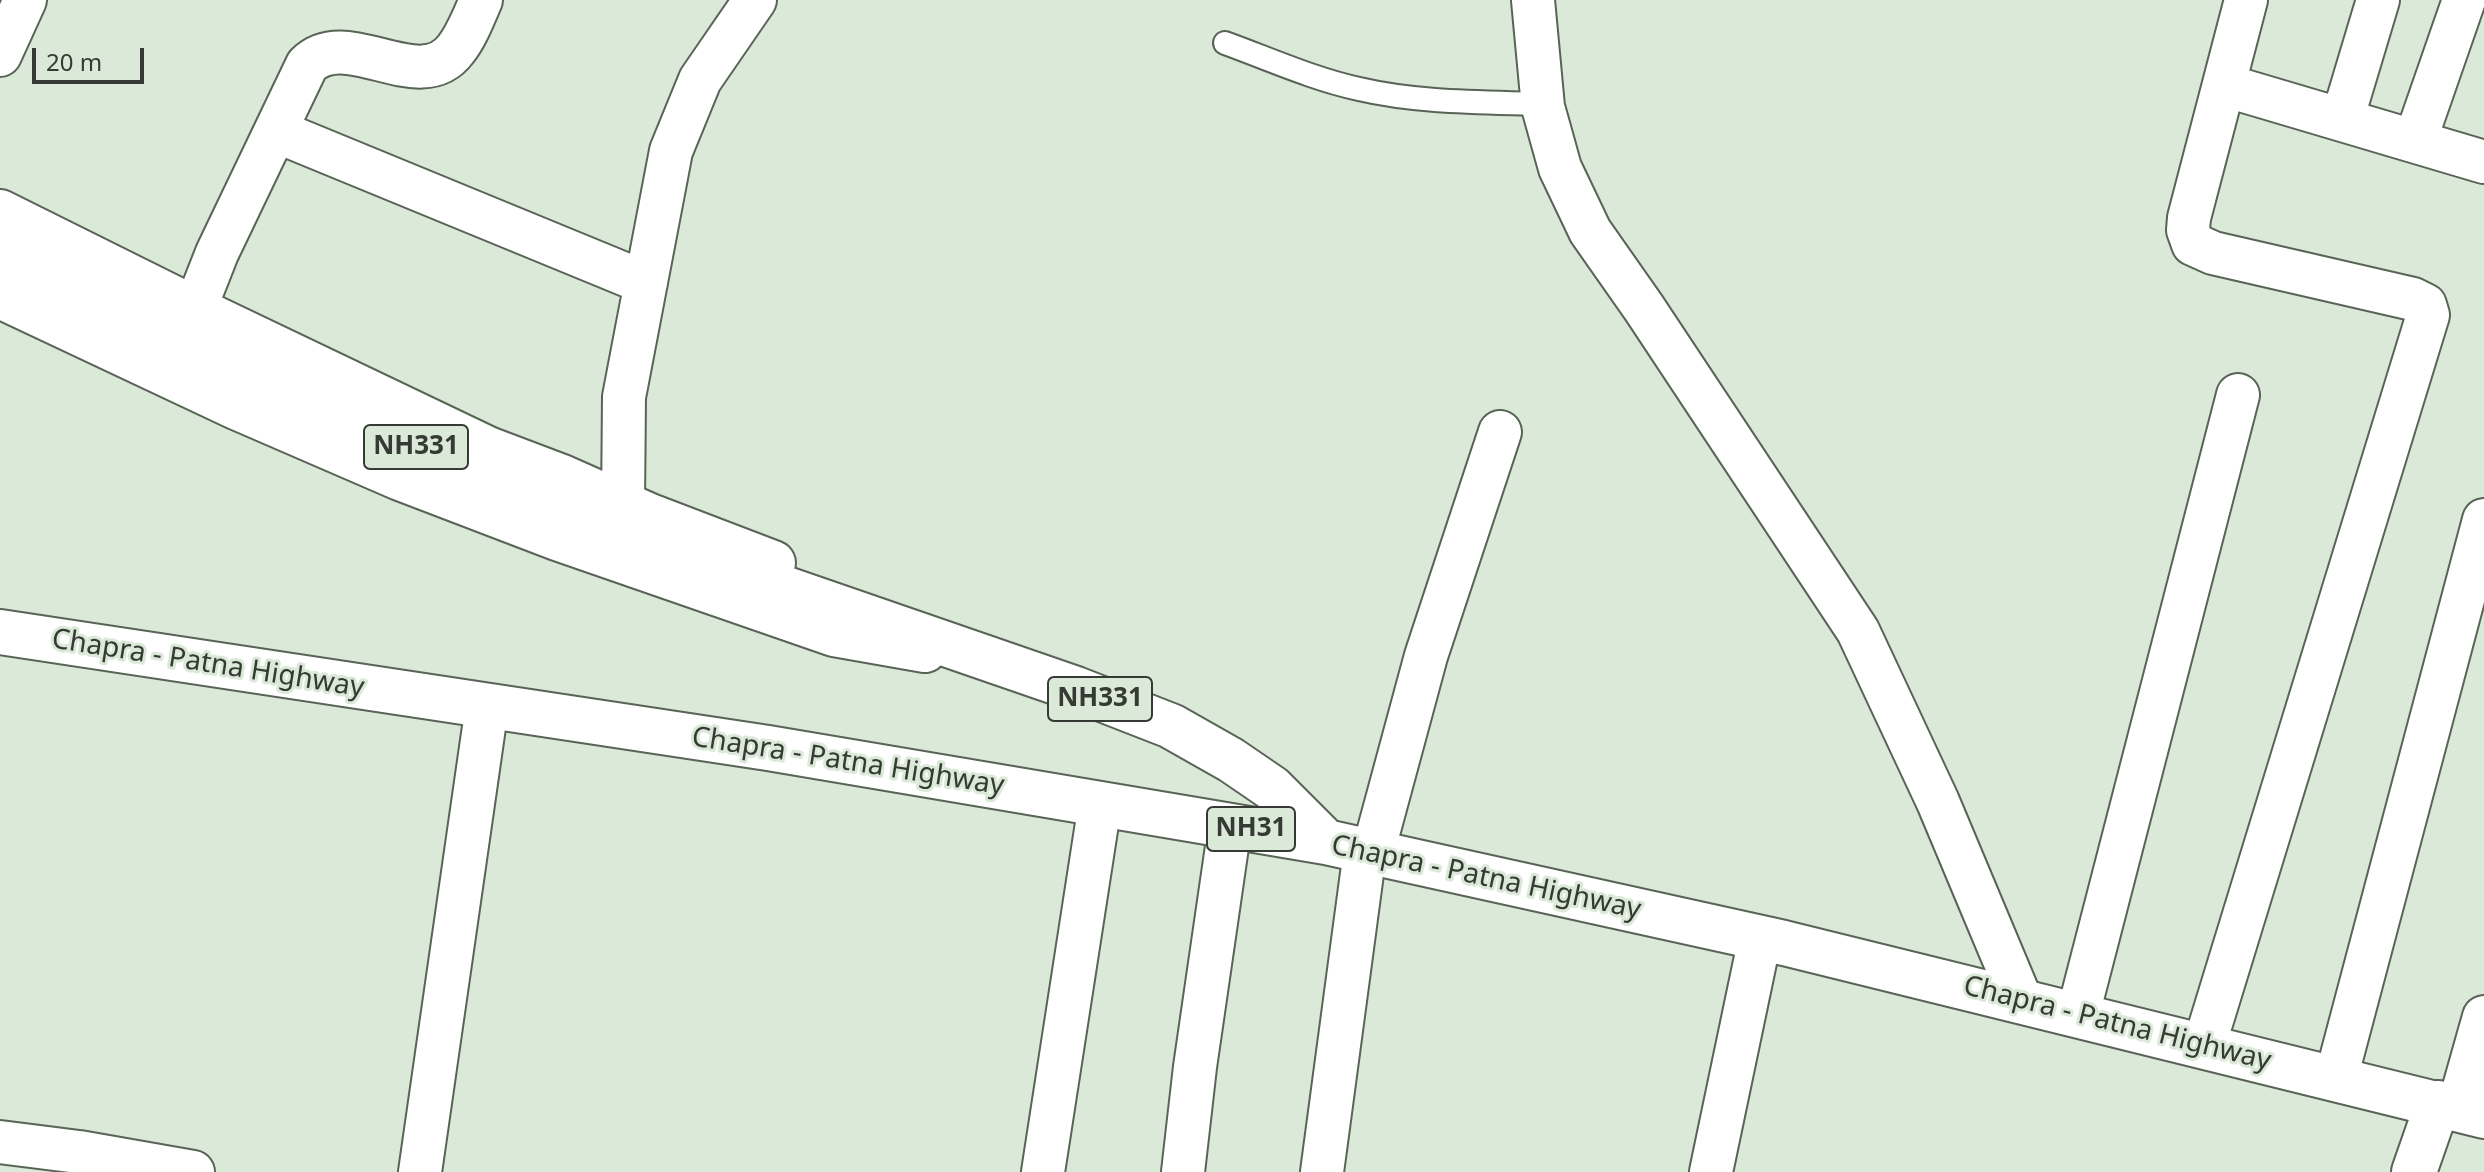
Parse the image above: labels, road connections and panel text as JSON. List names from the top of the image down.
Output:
{
  "streets": {
    "main road": ["NH331", "Chapra - Patna Highway", "NH31"]
  },
  "crossings": [
    ["NH331", "Chapra - Patna Highway"]
  ],
  "scale_bar": "20 m"
}
